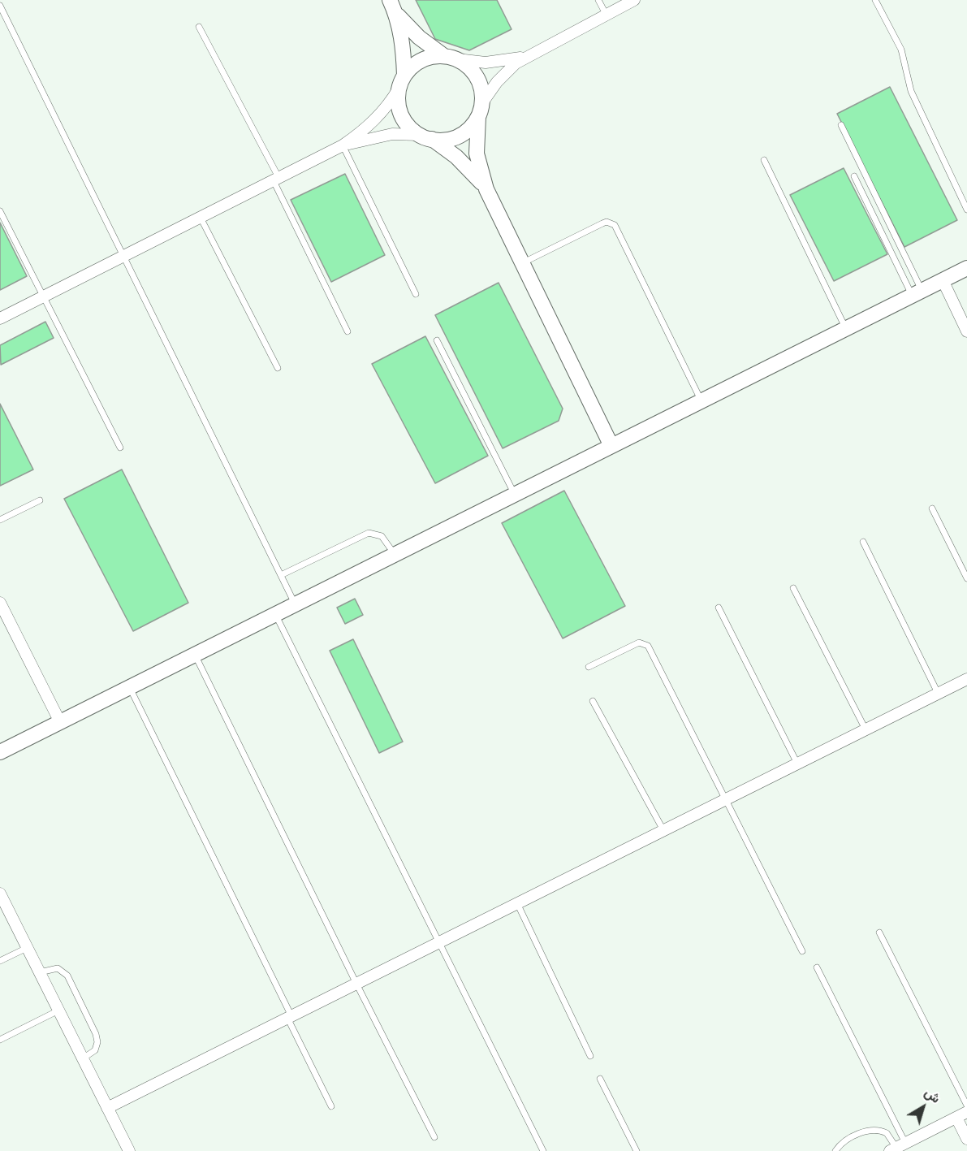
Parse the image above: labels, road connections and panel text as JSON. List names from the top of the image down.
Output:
{
  "north": "top right"
}
